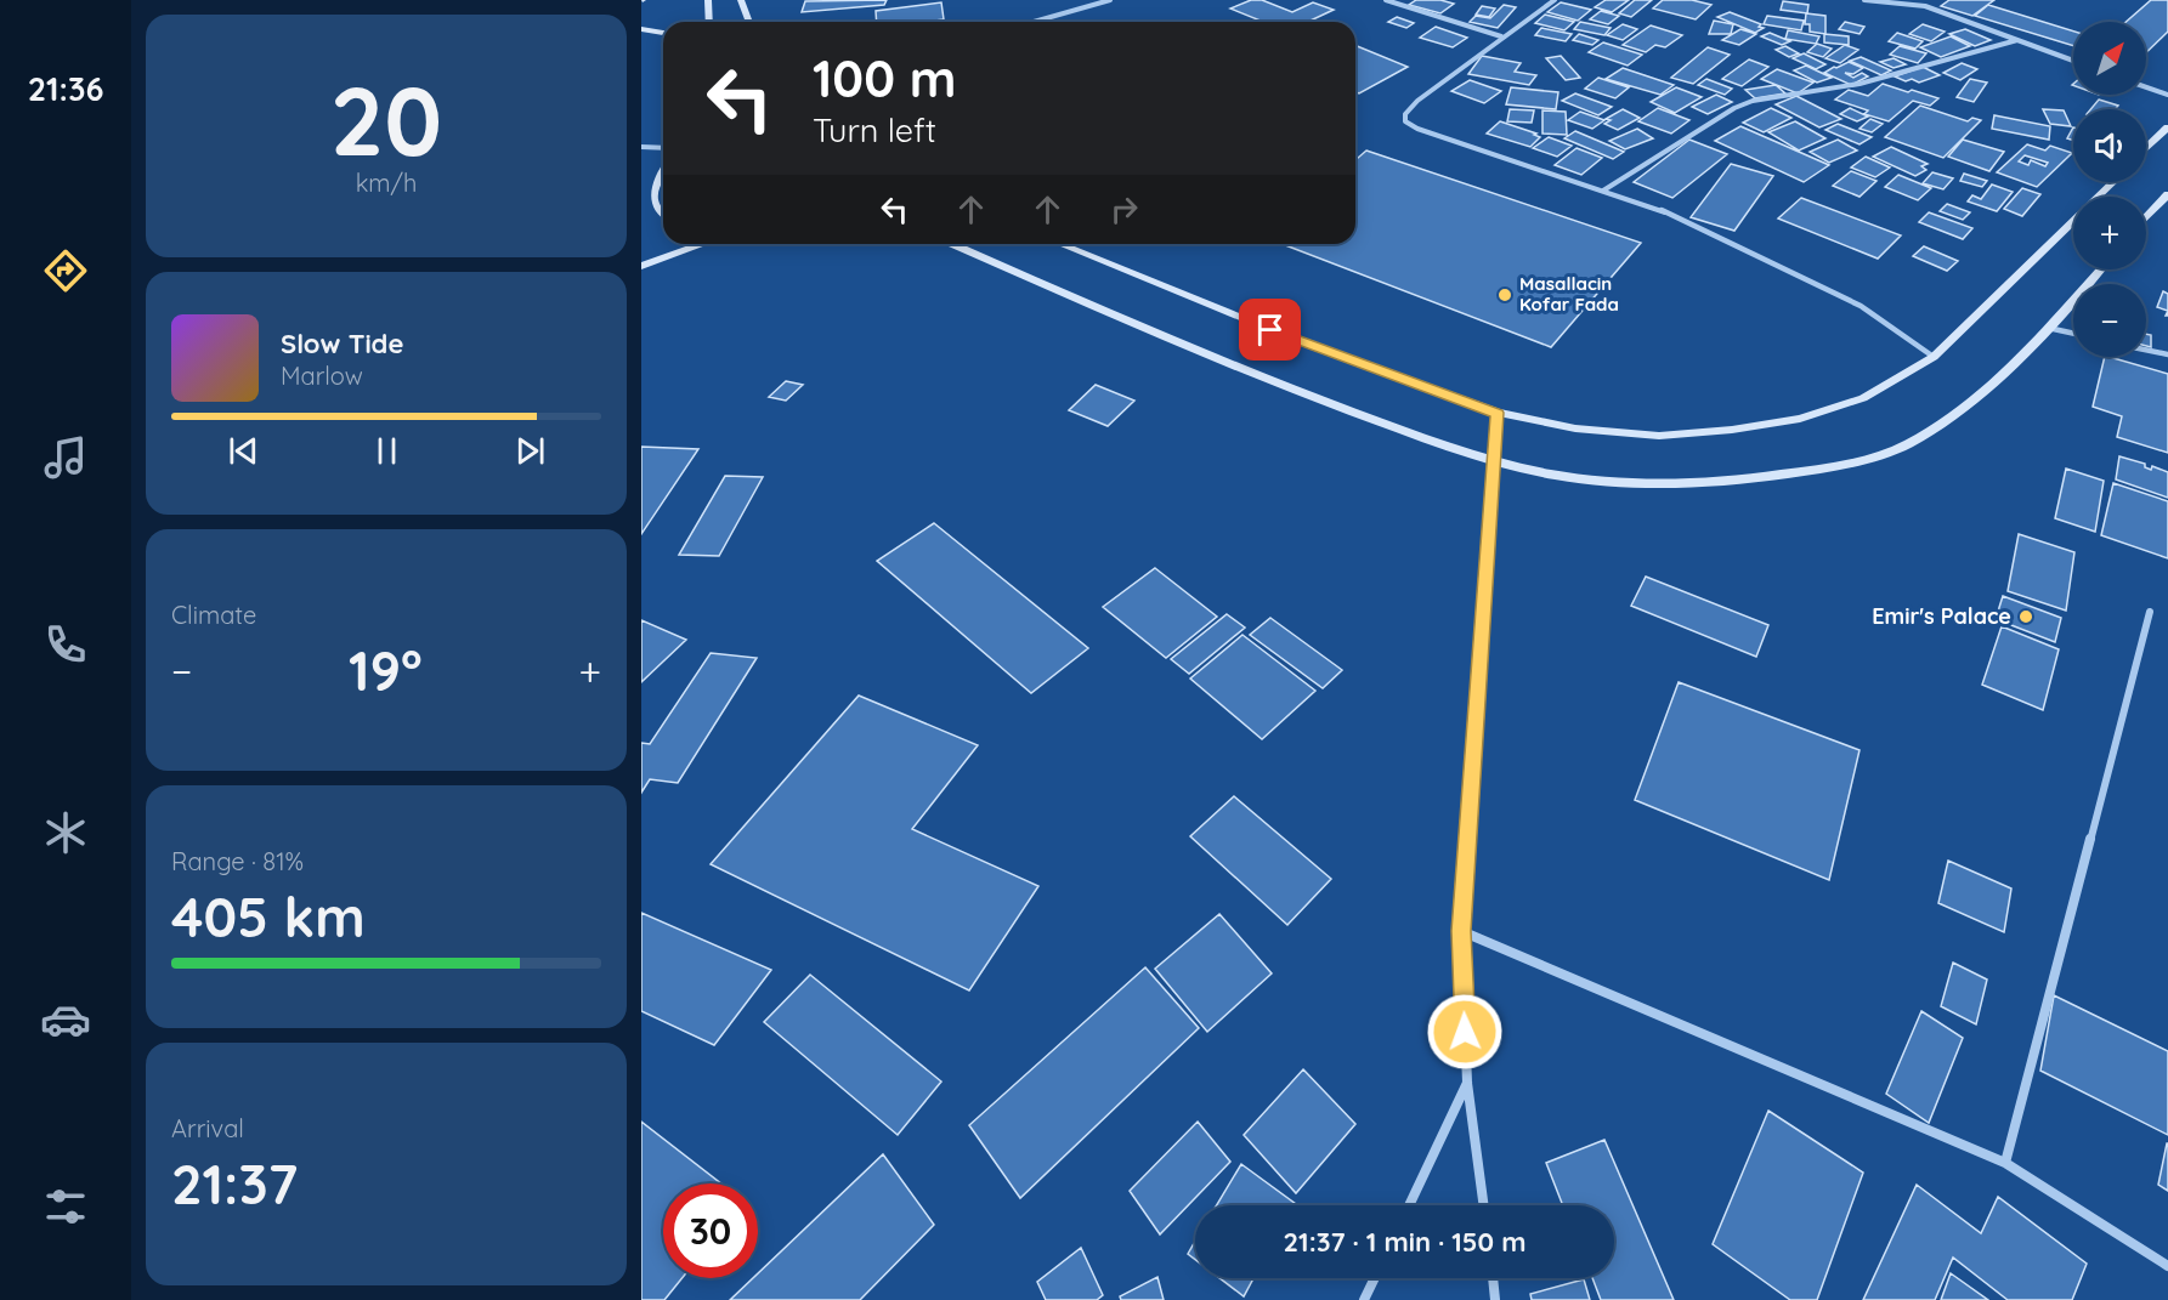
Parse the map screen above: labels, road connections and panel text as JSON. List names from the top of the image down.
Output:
{
  "places": ["Masallacin Kofar Fada", "Emir's Palace"],
  "north": "top right",
  "page": {
    "tabs": "21:36",
    "tile": [
      ["20", "km/h"],
      "Climate",
      ["Range · 81%", "405 km"],
      ["Arrival", "21:37"]
    ],
    "map_buttons": ["+", "−"],
    "turn": ["100 m", "Turn left"],
    "song": ["Slow Tide", "Marlow"],
    "heat": ["−", "19°", "+"],
    "limit": "30",
    "trip": "21:37 · 1 min · 150 m"
  }
}
